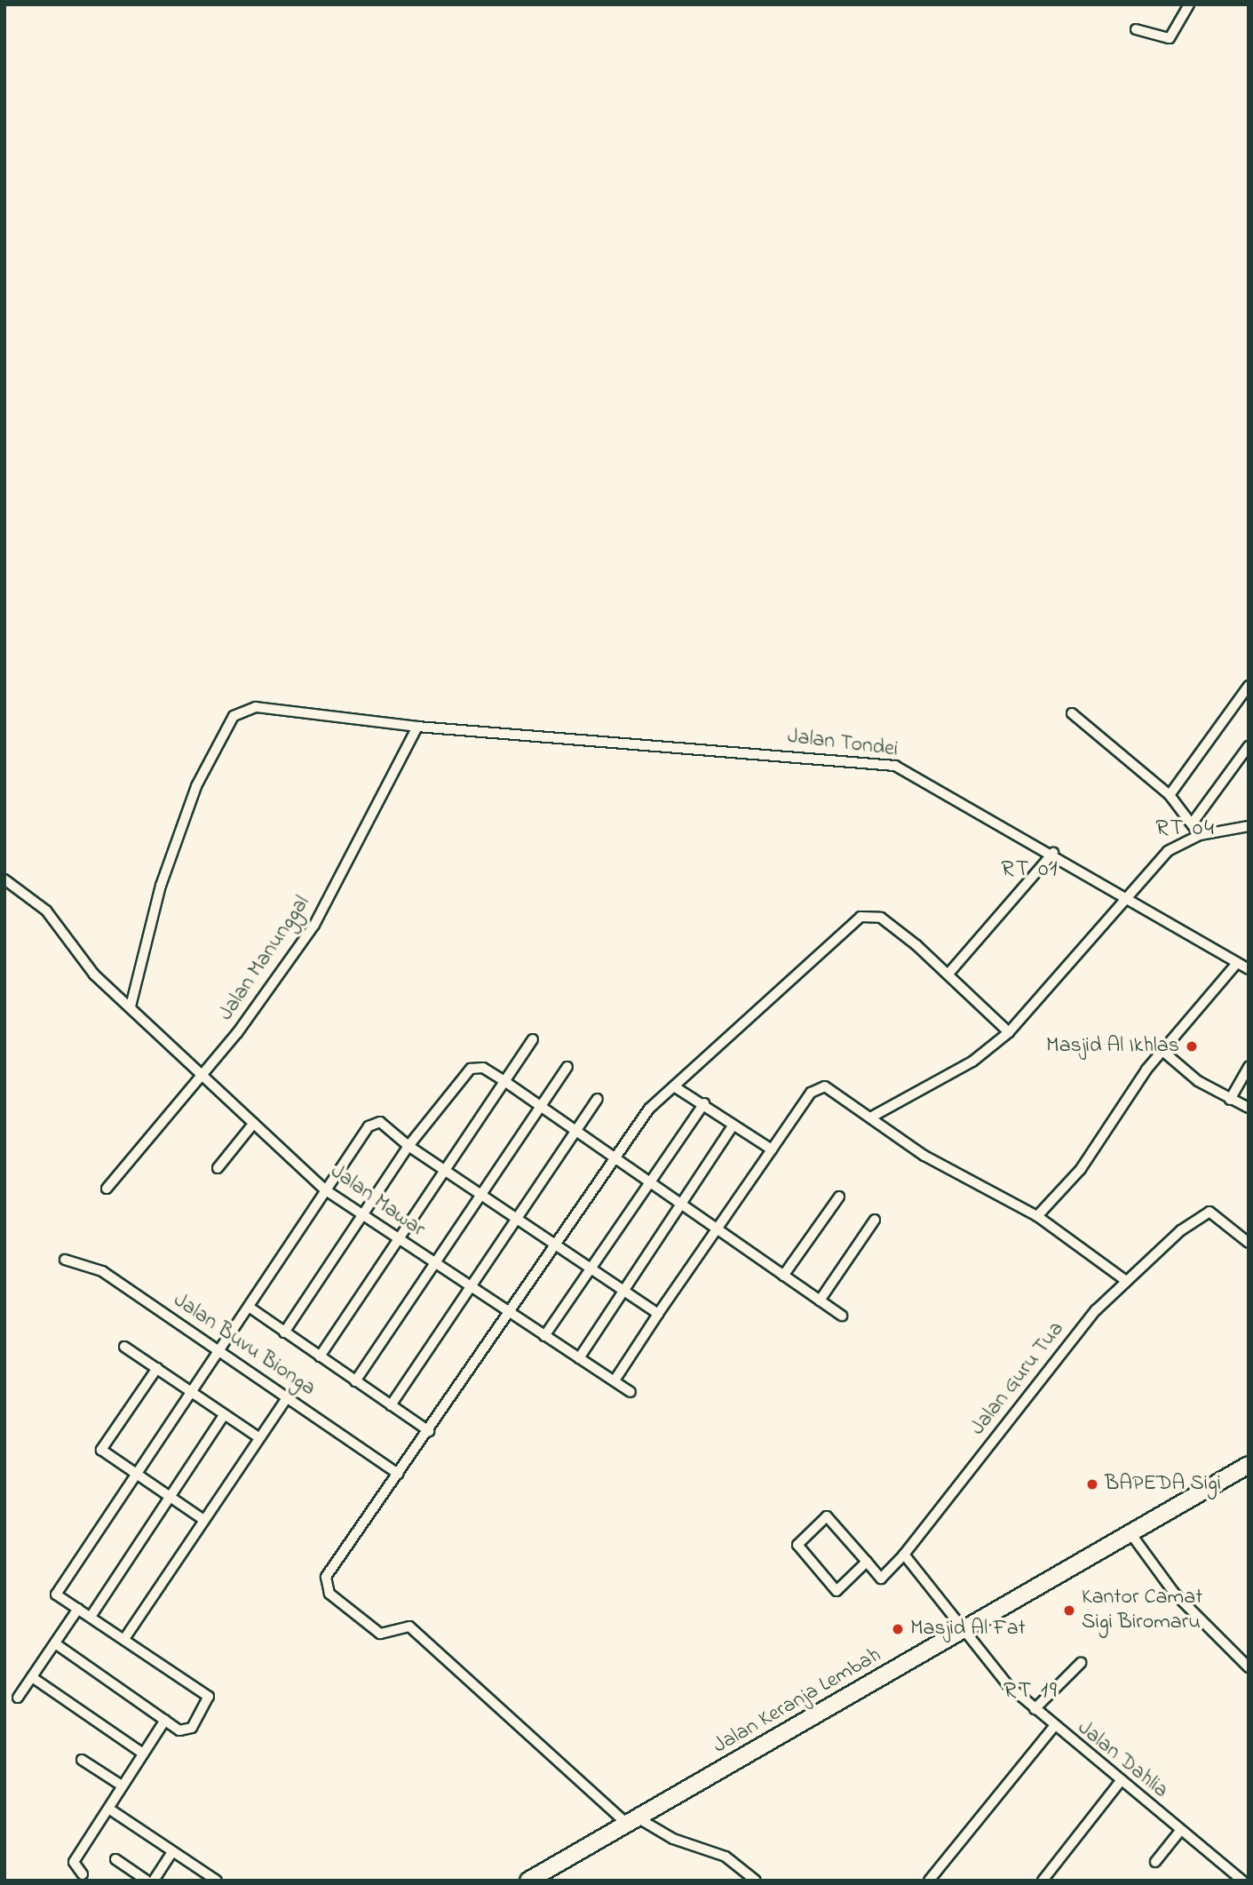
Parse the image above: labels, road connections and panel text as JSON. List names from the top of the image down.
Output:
{
  "streets": {
    "main road": ["Jalan Keranja Lembah"],
    "street": [
      "Jalan Tondei",
      "Jalan Manunggal",
      "Jalan Mawar",
      "Jalan Buvu Bionga",
      "Jalan Guru Tua",
      "Jalan Dahlia"
    ]
  },
  "crossings": [
    ["Jalan Tondei", "Jalan Manunggal"],
    ["Jalan Tondei", "Jalan Mawar"],
    ["Jalan Manunggal", "Jalan Mawar"],
    ["Jalan Keranja Lembah", "Jalan Dahlia"]
  ],
  "districts": ["RT 04", "RT 01", "RT 19"],
  "places": [
    "Masjid Al Ikhlas",
    "BAPEDA Sigi",
    "Kantor Camat Sigi Biromaru",
    "Masjid Al Fat"
  ]
}
